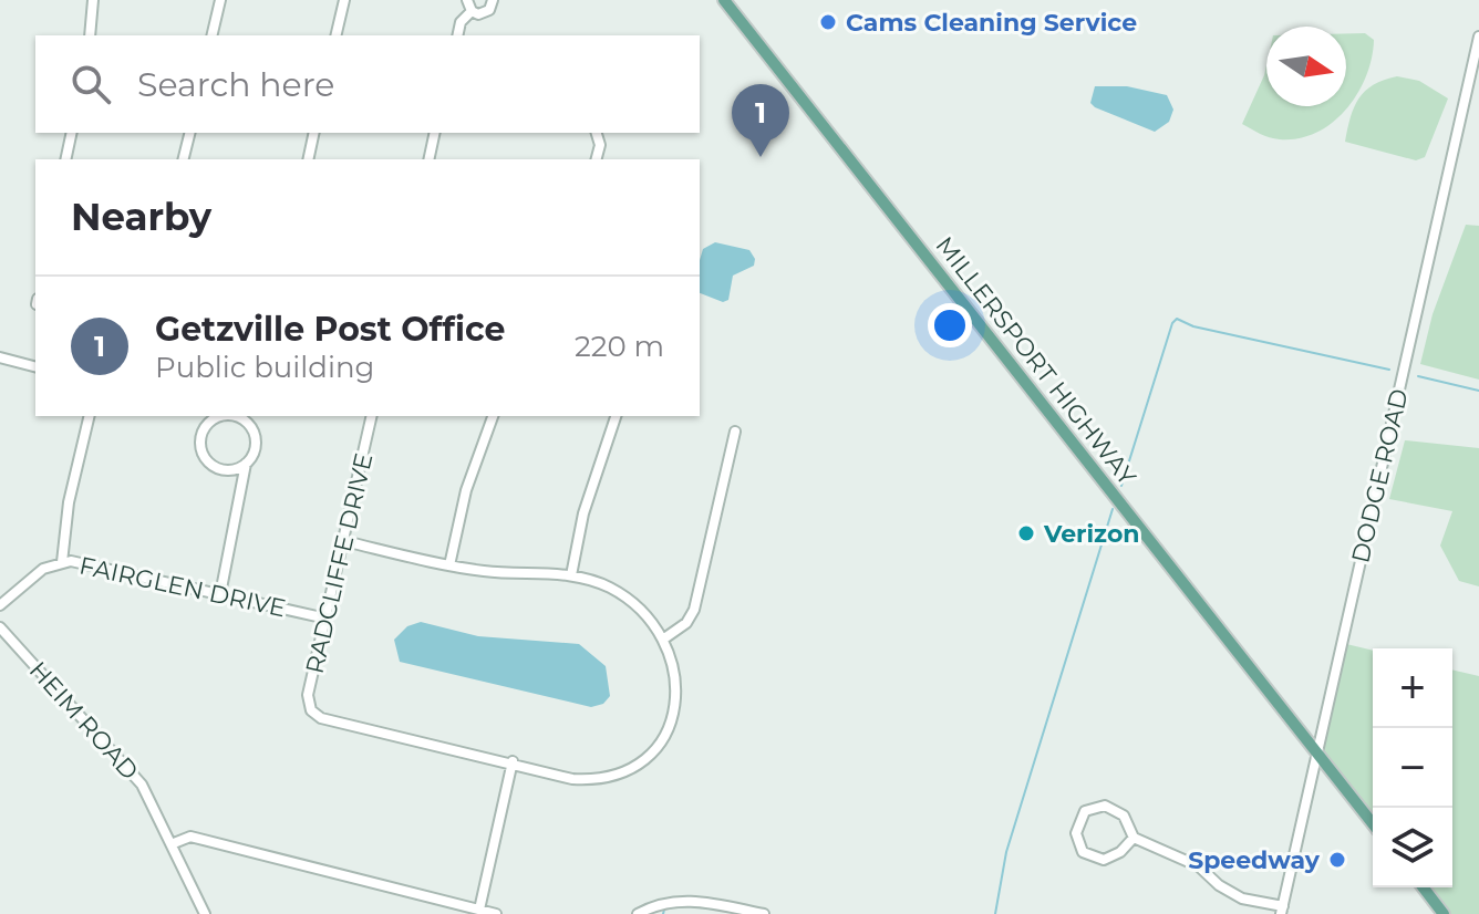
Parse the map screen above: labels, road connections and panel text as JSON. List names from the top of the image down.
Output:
{
  "streets": {
    "main road": ["MILLERSPORT HIGHWAY"],
    "street": [
      "DODGE ROAD",
      "RADCLIFFE DRIVE",
      "FAIRGLEN DRIVE",
      "HEIM ROAD"
    ]
  },
  "crossings": [
    ["MILLERSPORT HIGHWAY", "DODGE ROAD"],
    ["RADCLIFFE DRIVE", "FAIRGLEN DRIVE"]
  ],
  "places": ["Cams Cleaning Service", "Verizon", "Speedway"],
  "north": "right",
  "page": {
    "search": "Search here",
    "pins": "1",
    "heading": "Nearby",
    "list": [
      {
        "mark": "1",
        "name": "Getzville Post Office",
        "note": "Public building",
        "value": "220 m"
      }
    ],
    "map_buttons": ["+", "−"]
  }
}
